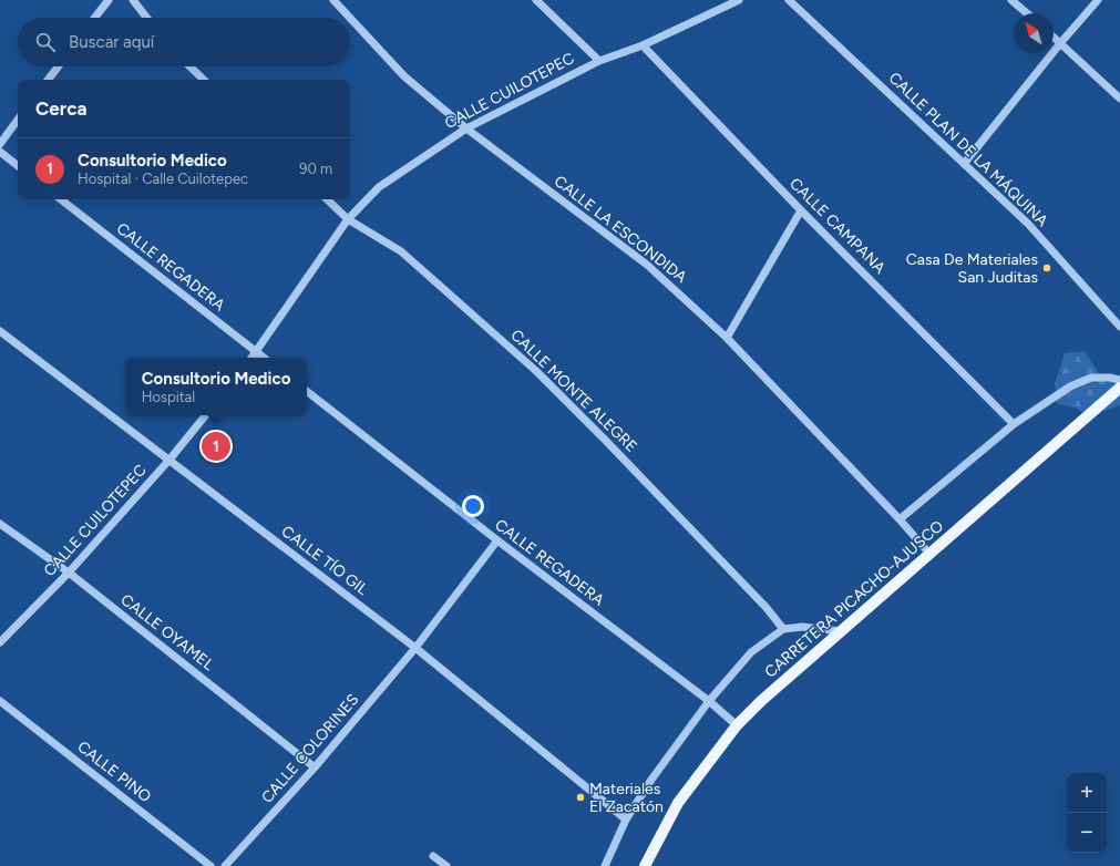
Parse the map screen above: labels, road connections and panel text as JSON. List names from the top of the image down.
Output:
{
  "streets": {
    "main road": ["CARRETERA PICACHO-AJUSCO"],
    "street": [
      "CALLE CUILOTEPEC",
      "CALLE PLAN DE LA MÁQUINA",
      "CALLE CAMPANA",
      "CALLE LA ESCONDIDA",
      "CALLE REGADERA",
      "CALLE MONTE ALEGRE",
      "CALLE TÍO GIL",
      "CALLE OYAMEL",
      "CALLE COLORINES",
      "CALLE PINO"
    ]
  },
  "crossings": [
    ["CALLE CUILOTEPEC", "CALLE CAMPANA"],
    ["CALLE CUILOTEPEC", "CALLE LA ESCONDIDA"],
    ["CALLE CUILOTEPEC", "CALLE REGADERA"],
    ["CALLE CUILOTEPEC", "CALLE MONTE ALEGRE"],
    ["CALLE CUILOTEPEC", "CALLE TÍO GIL"],
    ["CALLE CUILOTEPEC", "CALLE OYAMEL"],
    ["CALLE LA ESCONDIDA", "CARRETERA PICACHO-AJUSCO"],
    ["CALLE REGADERA", "CARRETERA PICACHO-AJUSCO"],
    ["CALLE REGADERA", "CALLE COLORINES"],
    ["CALLE TÍO GIL", "CALLE COLORINES"],
    ["CALLE OYAMEL", "CALLE COLORINES"]
  ],
  "places": ["Casa De Materiales San Juditas", "Materiales El Zacatón"],
  "north": "top left",
  "page": {
    "search": "Buscar aquí",
    "heading": "Cerca",
    "list": [
      {
        "mark": "1",
        "name": "Consultorio Medico",
        "note": "Hospital · Calle Cuilotepec",
        "value": "90 m"
      }
    ],
    "popup": ["Consultorio Medico", "Hospital"],
    "pins": "1",
    "map_buttons": ["+", "−"]
  }
}
